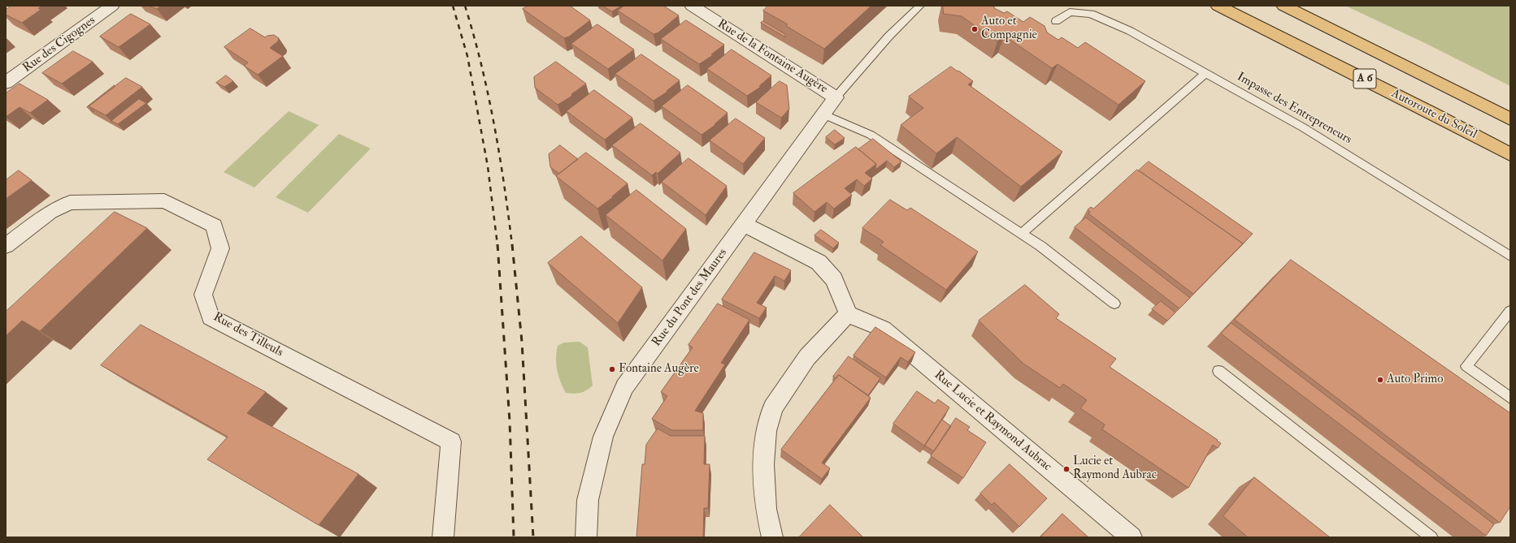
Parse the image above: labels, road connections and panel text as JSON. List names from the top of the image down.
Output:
{
  "streets": {
    "highway": ["A 6", "Autoroute du Soleil"],
    "street": [
      "Rue des Cigognes",
      "Rue de la Fontaine Augère",
      "Rue du Pont des Maures",
      "Rue des Tilleuls",
      "Rue Lucie et Raymond Aubrac"
    ],
    "lane": ["Impasse des Entrepreneurs"]
  },
  "crossings": [
    ["Rue de la Fontaine Augère", "Rue du Pont des Maures"]
  ],
  "places": [
    "Auto et Compagnie",
    "Fontaine Augère",
    "Auto Primo",
    "Lucie et Raymond Aubrac"
  ]
}
